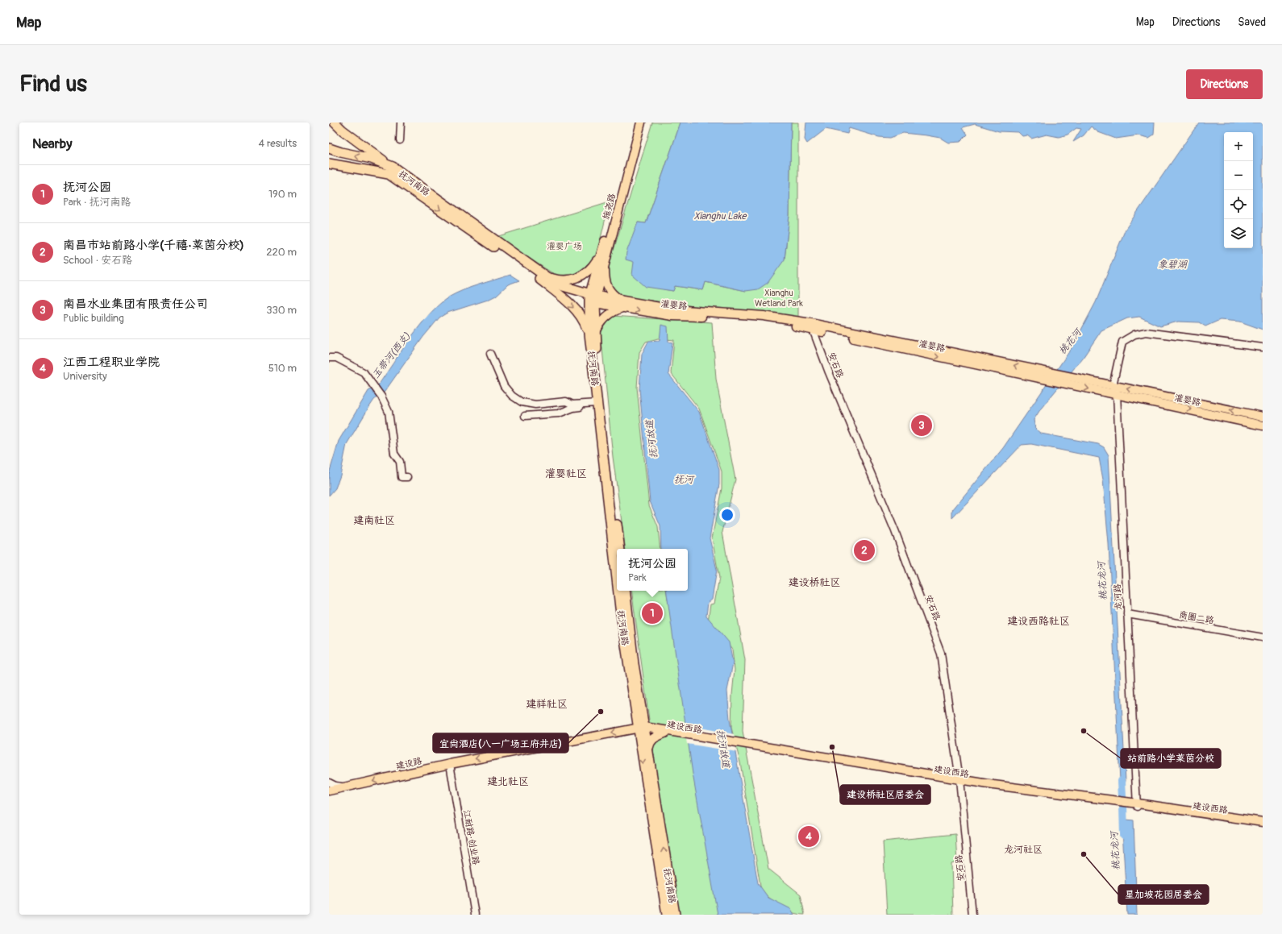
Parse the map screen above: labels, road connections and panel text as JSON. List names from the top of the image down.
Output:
{
  "streets": {
    "highway": ["抚河南路"],
    "main road": [
      "施尧路",
      "灌婴路",
      "建设西路",
      "建设路"
    ],
    "street": [
      "安石路",
      "龙河路",
      "商圈二路",
      "江耐路·创业路"
    ]
  },
  "crossings": [
    ["抚河南路", "施尧路"],
    ["抚河南路", "灌婴路"],
    ["抚河南路", "建设西路"],
    ["抚河南路", "建设路"],
    ["施尧路", "灌婴路"],
    ["灌婴路", "安石路"],
    ["灌婴路", "龙河路"],
    ["安石路", "建设西路"],
    ["龙河路", "商圈二路"],
    ["龙河路", "建设西路"],
    ["建设西路", "建设路"],
    ["建设路", "江耐路·创业路"]
  ],
  "one_way": ["建设路"],
  "districts": [
    "灌婴社区",
    "建南社区",
    "建设桥社区",
    "建设西路社区",
    "建祥社区",
    "建北社区",
    "龙河社区"
  ],
  "water": [
    "Xianghu Lake",
    "象碧湖",
    "桃花河",
    "玉带河(西支)",
    "抚河故道",
    "抚河",
    "桃花龙河"
  ],
  "parks": ["灌婴广场", "Xianghu Wetland Park"],
  "places": [
    "宜尚酒店(八一广场王府井店)",
    "站前路小学莱茵分校",
    "建设桥社区居委会",
    "星加坡花园居委会"
  ],
  "page": {
    "header": "Map",
    "nav": ["Map", "Directions", "Saved"],
    "buttons": "Directions",
    "title": "Find us",
    "heading": ["Nearby", "4 results"],
    "map_buttons": ["+", "−"],
    "list": [
      {
        "mark": "1",
        "name": "抚河公园",
        "note": "Park · 抚河南路",
        "value": "190 m"
      },
      {
        "mark": "2",
        "name": "南昌市站前路小学(千禧·莱茵分校)",
        "note": "School · 安石路",
        "value": "220 m"
      },
      {
        "mark": "3",
        "name": "南昌水业集团有限责任公司",
        "note": "Public building",
        "value": "330 m"
      },
      {
        "mark": "4",
        "name": "江西工程职业学院",
        "note": "University",
        "value": "510 m"
      }
    ],
    "pins": [
      "3",
      "2",
      "1",
      "4"
    ],
    "popup": ["抚河公园", "Park"]
  }
}
